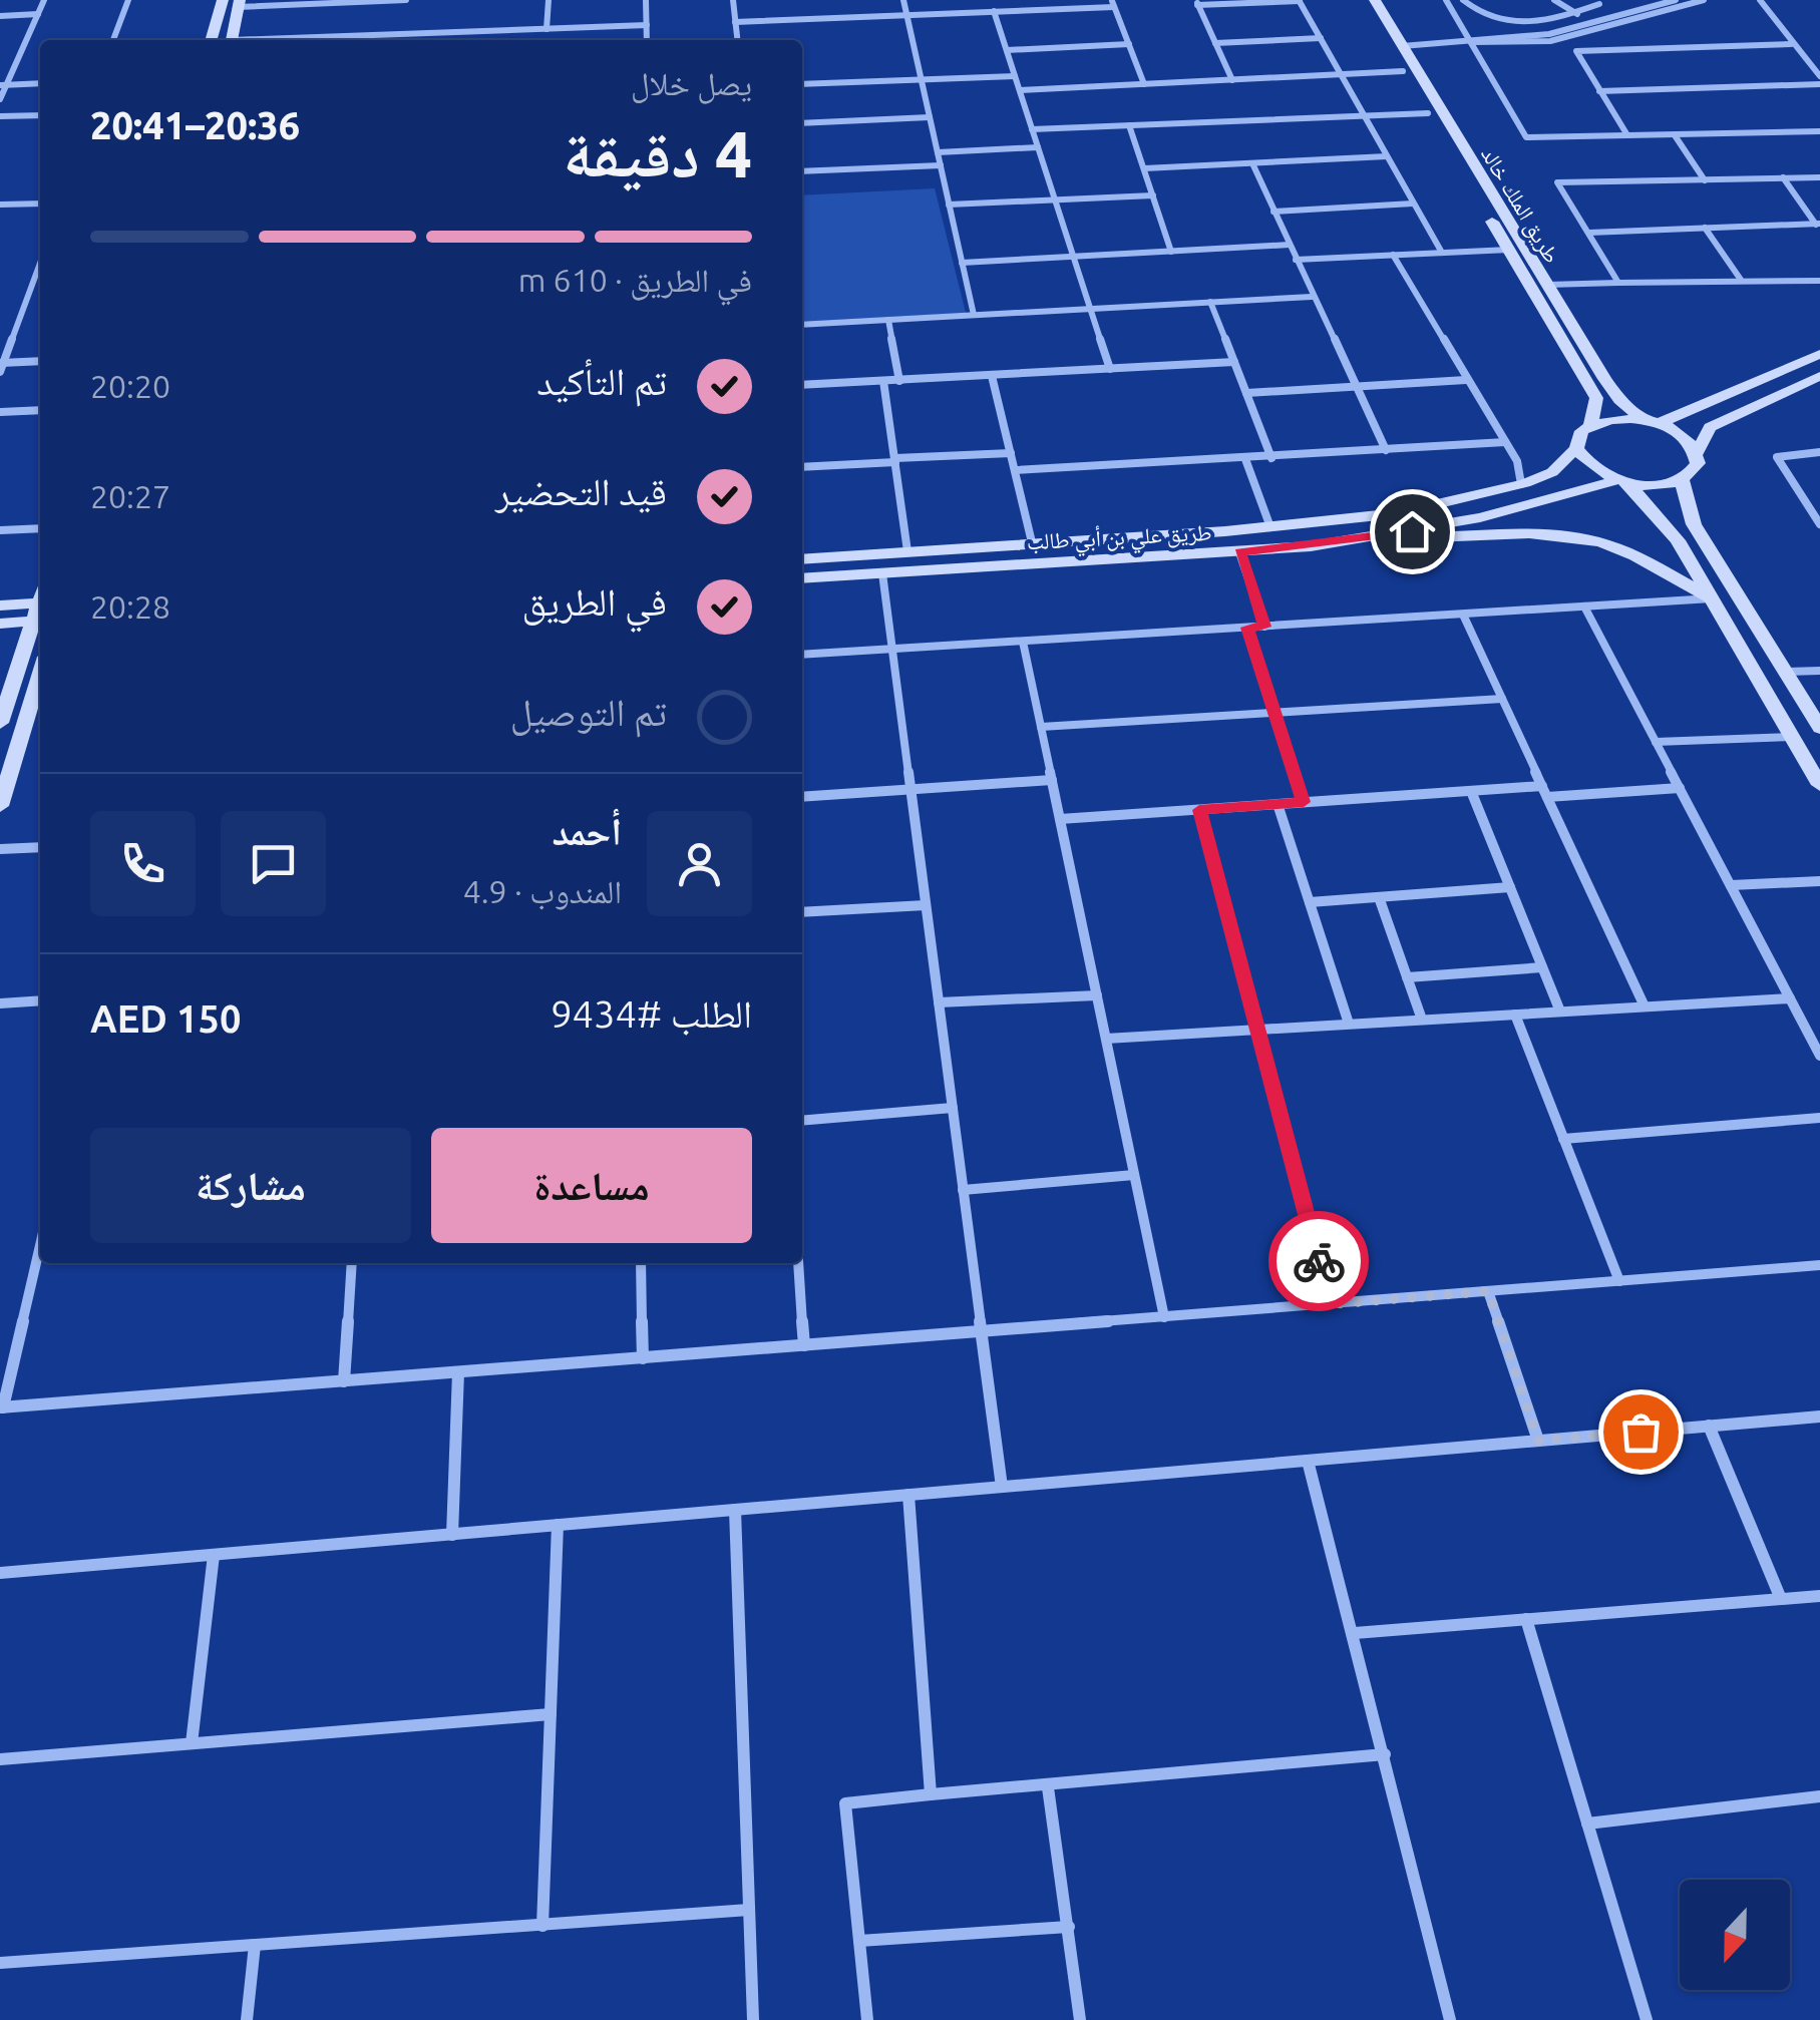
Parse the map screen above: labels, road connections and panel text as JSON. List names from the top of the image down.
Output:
{
  "streets": {
    "main road": ["طريق الملك خالد", "طريق علي بن أبي طالب"]
  },
  "north": "bottom",
  "page": {
    "heading": ["4 دقيقة", "يصل خلال", "20:36–20:41"],
    "panel": [
      "أحمد",
      "المندوب · 4.9",
      "الطلب #9434",
      "AED 150"
    ],
    "bar": "في الطريق · 610 m",
    "list": [
      ["تم التأكيد", "20:20"],
      ["قيد التحضير", "20:27"],
      ["في الطريق", "20:28"],
      "تم التوصيل"
    ],
    "buttons": ["مساعدة", "مشاركة"]
  }
}
